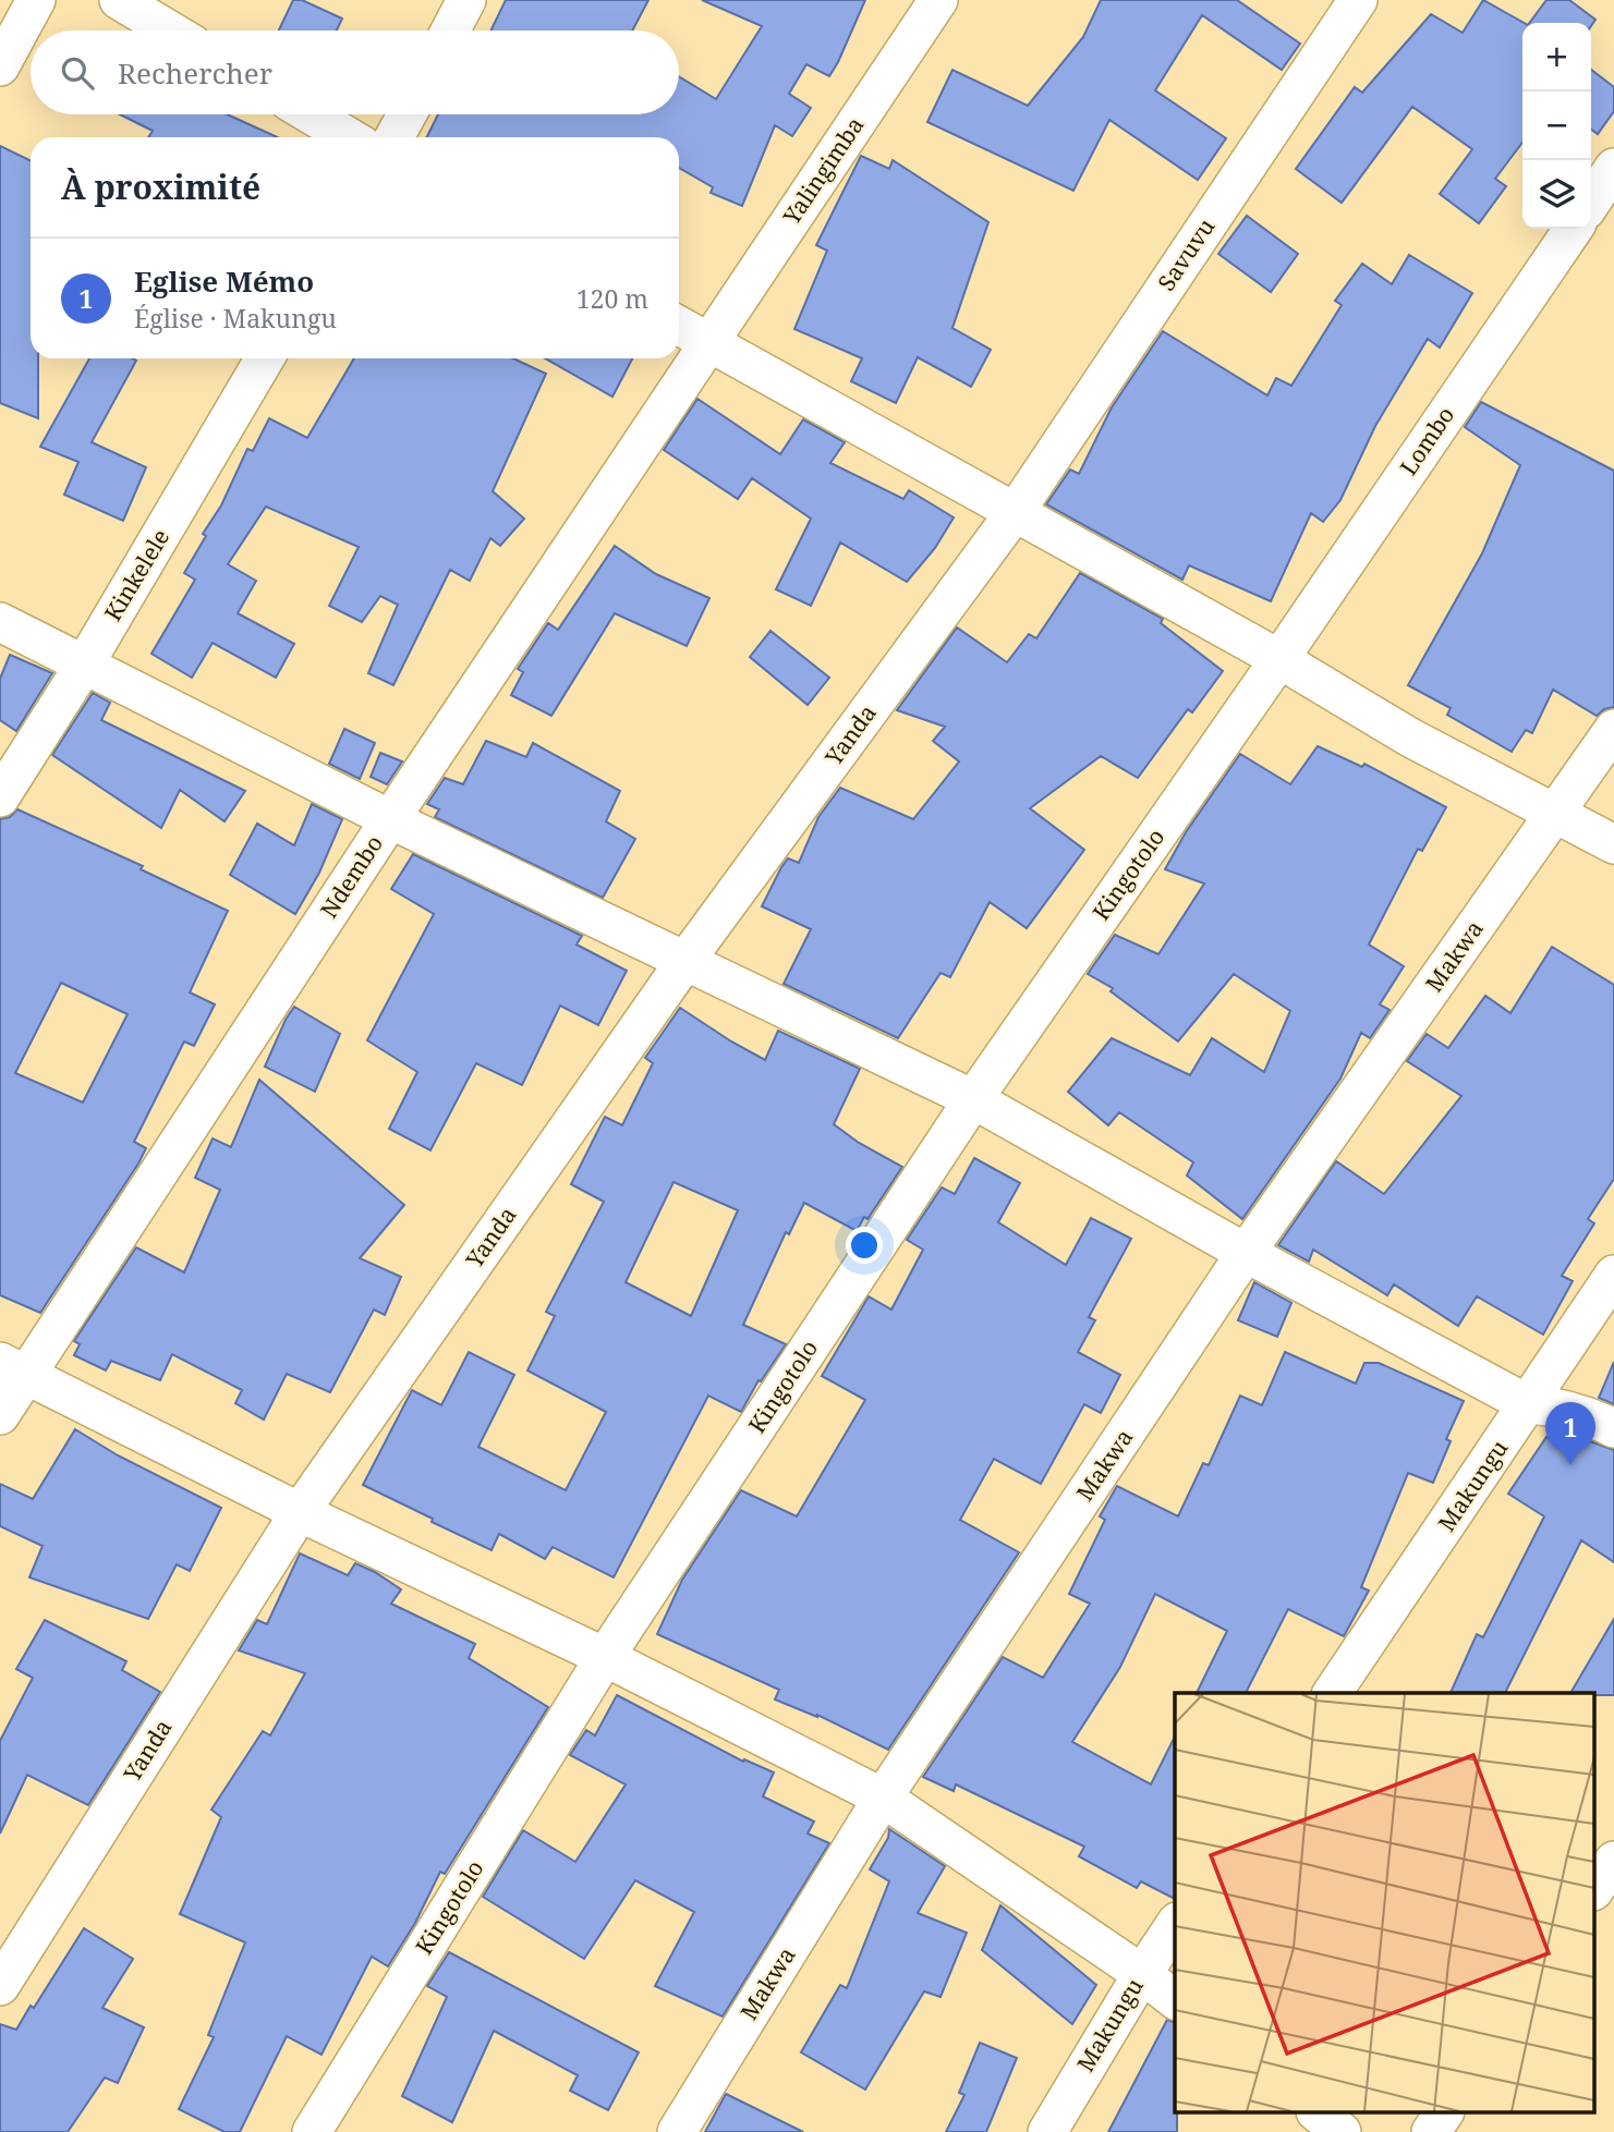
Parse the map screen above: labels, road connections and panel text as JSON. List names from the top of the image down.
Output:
{
  "streets": {
    "street": [
      "Yalingimba",
      "Savuvu",
      "Lombo",
      "Kinkelele",
      "Yanda",
      "Kingotolo",
      "Ndembo",
      "Makwa",
      "Makungu"
    ]
  },
  "crossings": [
    ["Yalingimba", "Ndembo"],
    ["Savuvu", "Yanda"],
    ["Lombo", "Kingotolo"]
  ],
  "page": {
    "map_buttons": ["+", "−"],
    "search": "Rechercher",
    "heading": "À proximité",
    "list": [
      {
        "mark": "1",
        "name": "Eglise Mémo",
        "note": "Église · Makungu",
        "value": "120 m"
      }
    ],
    "pins": "1"
  }
}
